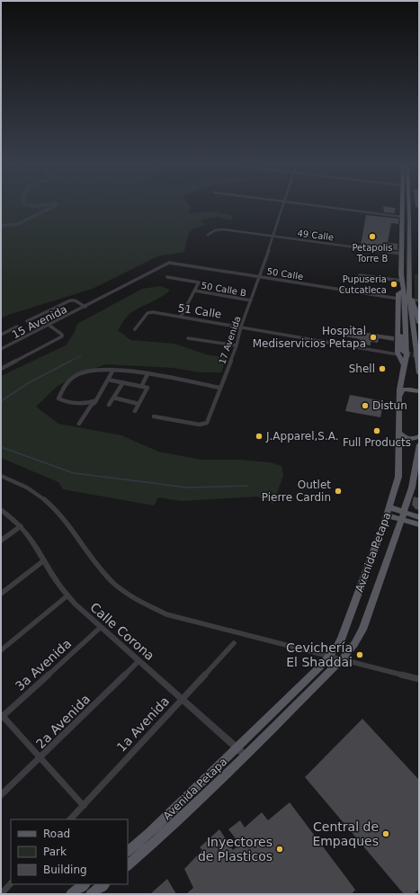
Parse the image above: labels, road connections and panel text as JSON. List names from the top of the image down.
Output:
{
  "streets": {
    "main road": ["Avenida Petapa"],
    "street": [
      "49 Calle",
      "50 Calle",
      "50 Calle B",
      "51 Calle",
      "15 Avenida",
      "17 Avenida",
      "Calle Corona",
      "3a Avenida",
      "2a Avenida",
      "1a Avenida"
    ]
  },
  "crossings": [
    ["49 Calle", "17 Avenida"],
    ["49 Calle", "Avenida Petapa"],
    ["50 Calle", "15 Avenida"],
    ["50 Calle", "17 Avenida"],
    ["50 Calle B", "17 Avenida"],
    ["51 Calle", "17 Avenida"],
    ["Avenida Petapa", "Calle Corona"],
    ["Calle Corona", "3a Avenida"],
    ["Calle Corona", "2a Avenida"],
    ["Calle Corona", "1a Avenida"]
  ],
  "places": [
    "Petapolis Torre B",
    "Pupuseria Cutcatleca",
    "Hospital Mediservicios Petapa",
    "Shell",
    "Distun",
    "Full Products",
    "J.Apparel,S.A.",
    "Outlet Pierre Cardin",
    "Cevichería El Shaddai",
    "Central de Empaques",
    "Inyectores de Plasticos"
  ],
  "legend": ["Road", "Park", "Building"]
}
